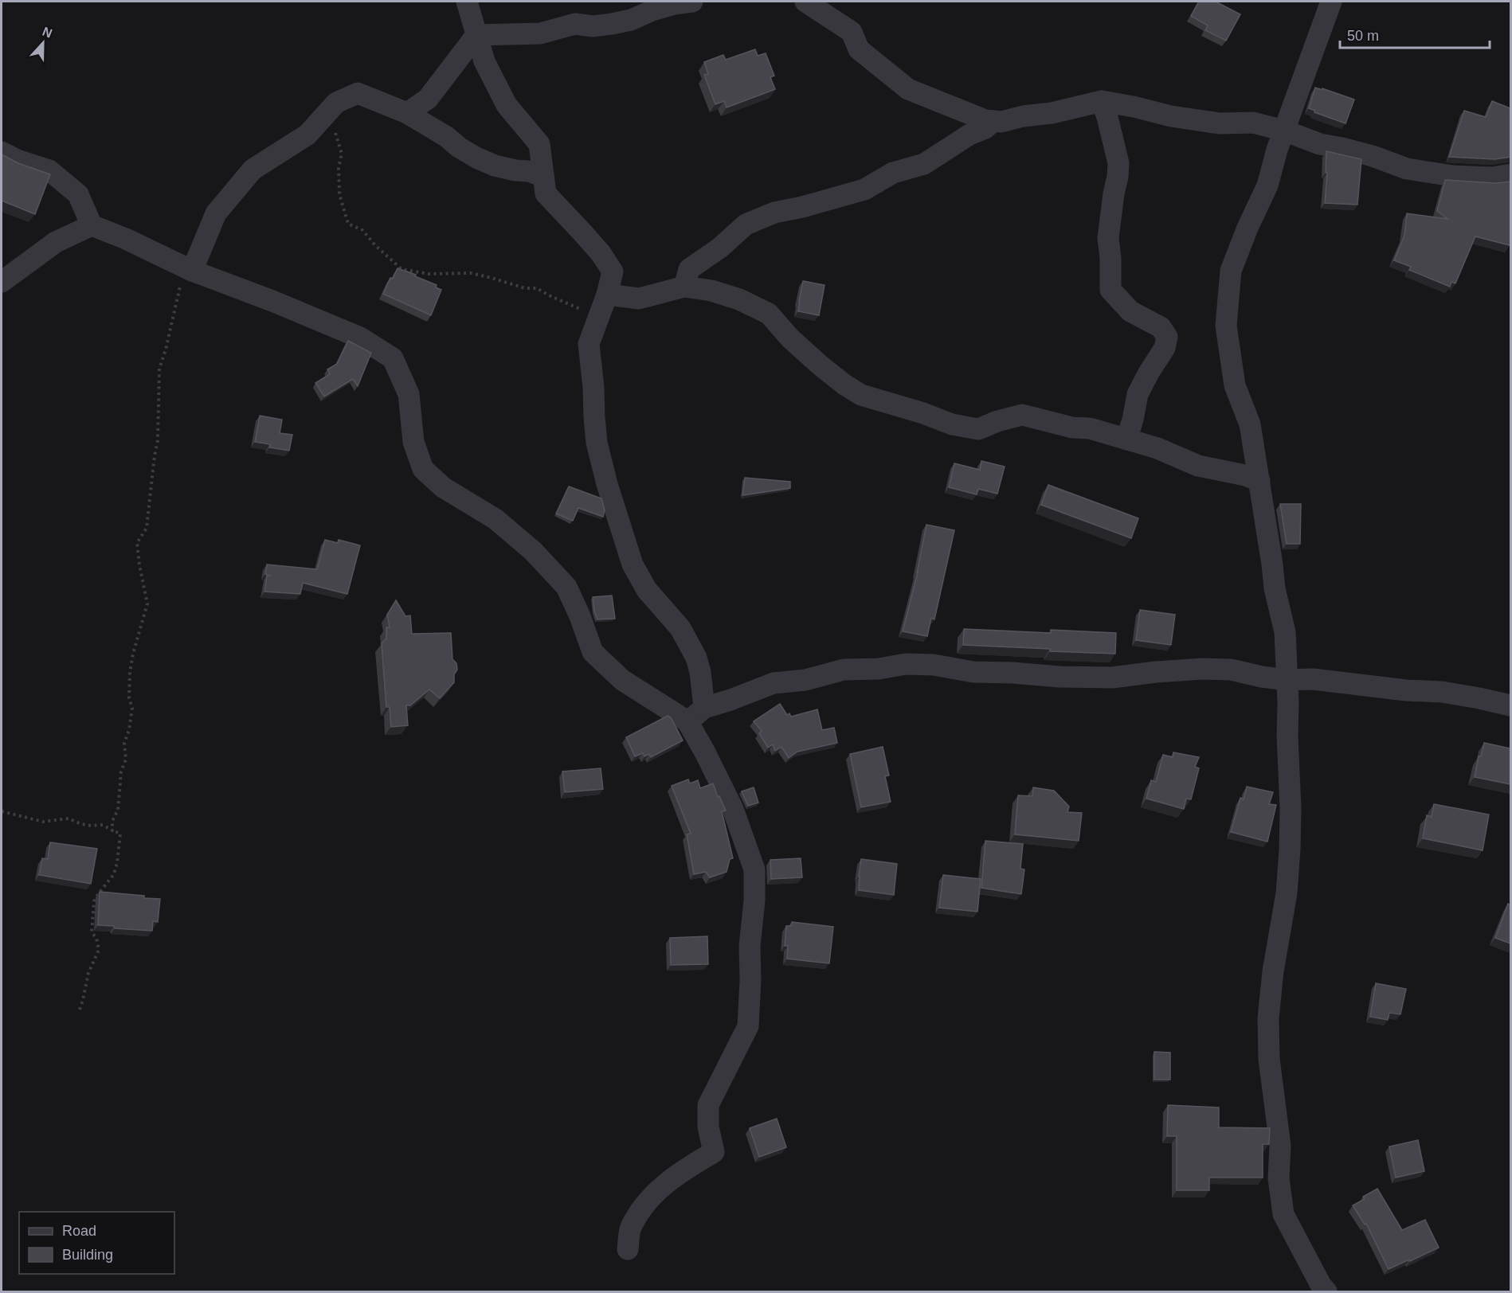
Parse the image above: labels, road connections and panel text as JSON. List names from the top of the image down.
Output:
{
  "legend": ["Road", "Building"],
  "scale_bar": "50 m",
  "north": "top"
}
